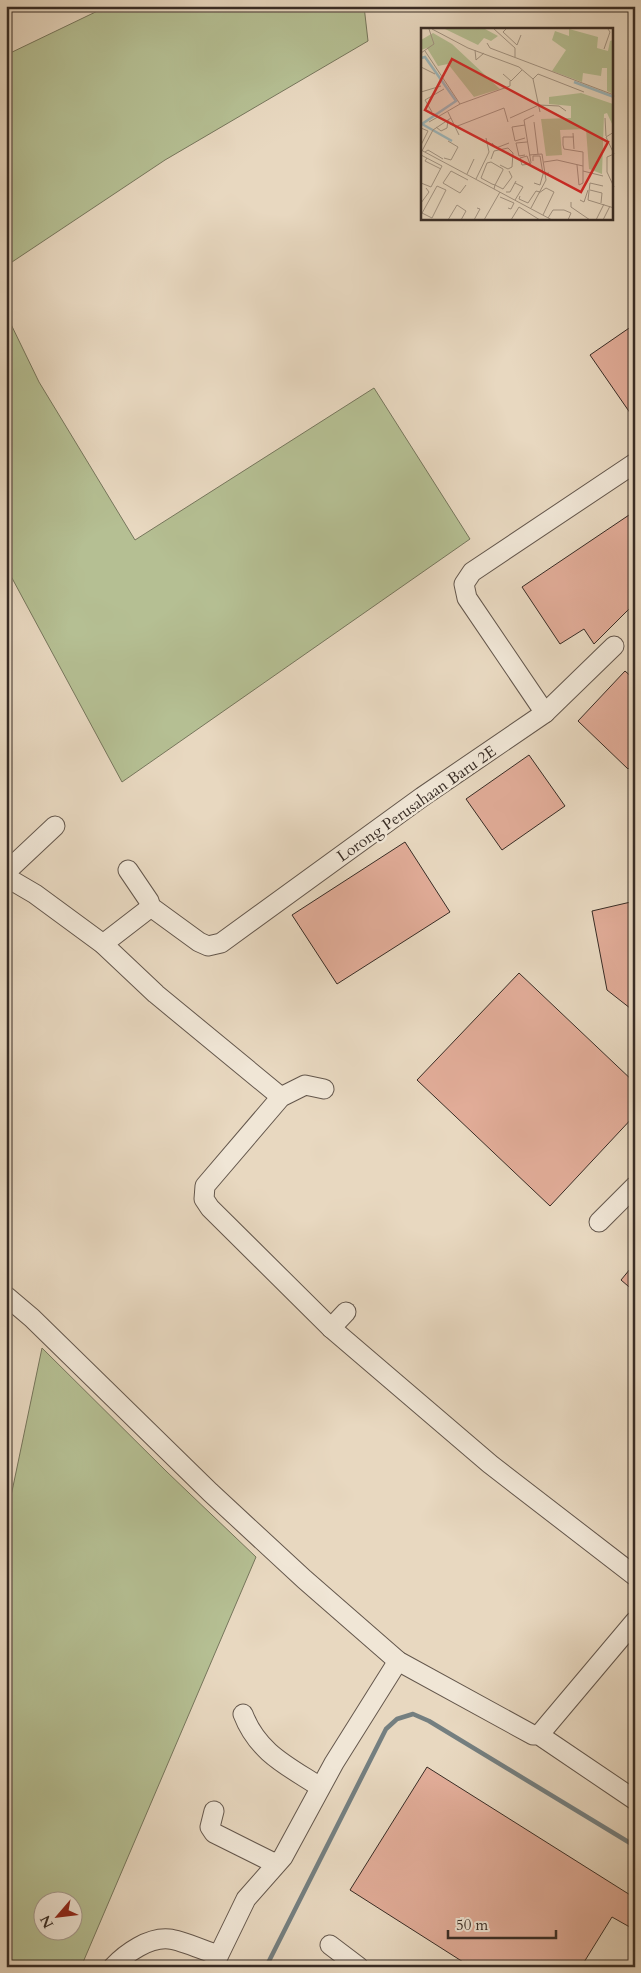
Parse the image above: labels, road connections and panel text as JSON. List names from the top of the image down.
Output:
{
  "streets": {
    "street": ["Lorong Perusahaan Baru 2E"]
  },
  "scale_bar": "50 m",
  "north": "bottom left"
}
